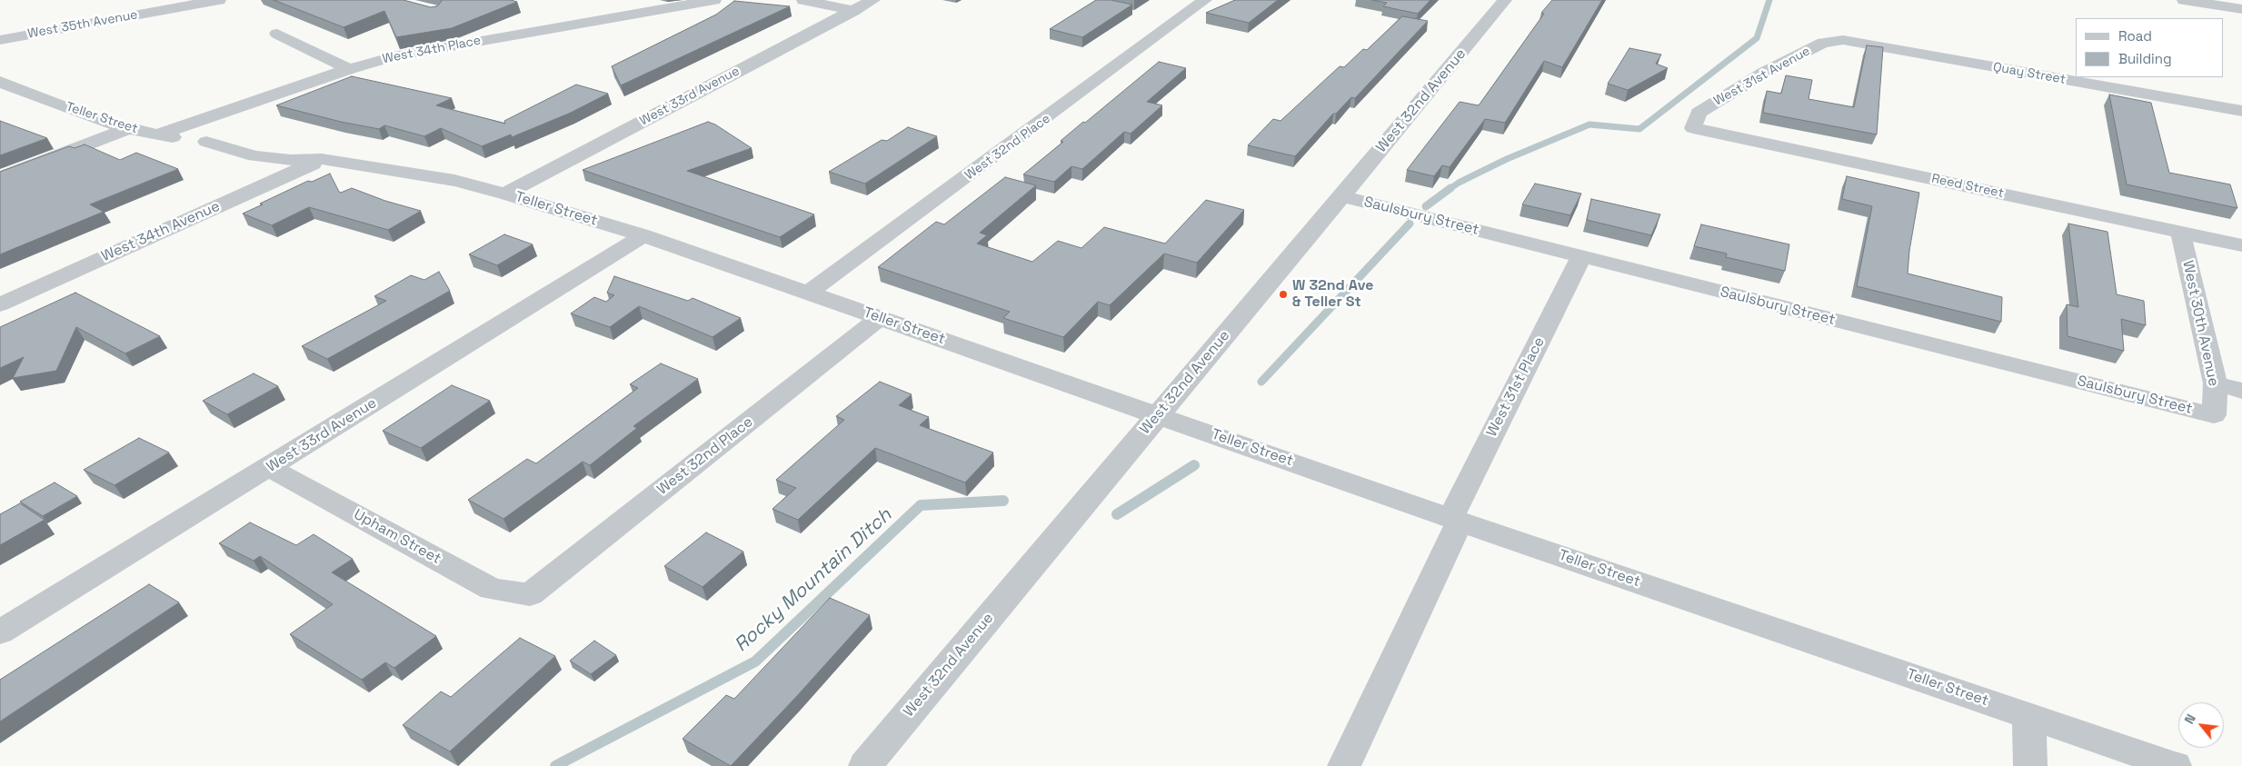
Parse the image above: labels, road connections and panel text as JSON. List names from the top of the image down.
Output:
{
  "streets": {
    "street": [
      "West 35th Avenue",
      "West 34th Place",
      "Quay Street",
      "West 31st Avenue",
      "West 33rd Avenue",
      "West 32nd Avenue",
      "Teller Street",
      "West 32nd Place",
      "Reed Street",
      "Saulsbury Street",
      "West 34th Avenue",
      "West 30th Avenue",
      "West 31st Place",
      "Upham Street"
    ]
  },
  "crossings": [
    ["West 34th Place", "Teller Street"],
    ["Quay Street", "West 31st Avenue"],
    ["West 31st Avenue", "Reed Street"],
    ["West 33rd Avenue", "Teller Street"],
    ["West 33rd Avenue", "Upham Street"],
    ["West 32nd Avenue", "Teller Street"],
    ["West 32nd Avenue", "Saulsbury Street"],
    ["Teller Street", "West 32nd Place"],
    ["Teller Street", "West 34th Avenue"],
    ["Teller Street", "West 31st Place"],
    ["West 32nd Place", "Upham Street"],
    ["Reed Street", "West 30th Avenue"],
    ["Saulsbury Street", "West 30th Avenue"],
    ["Saulsbury Street", "West 31st Place"]
  ],
  "water": ["Rocky Mountain Ditch"],
  "places": ["W 32nd Ave & Teller St"],
  "legend": ["Road", "Building"],
  "north": "top left"
}
